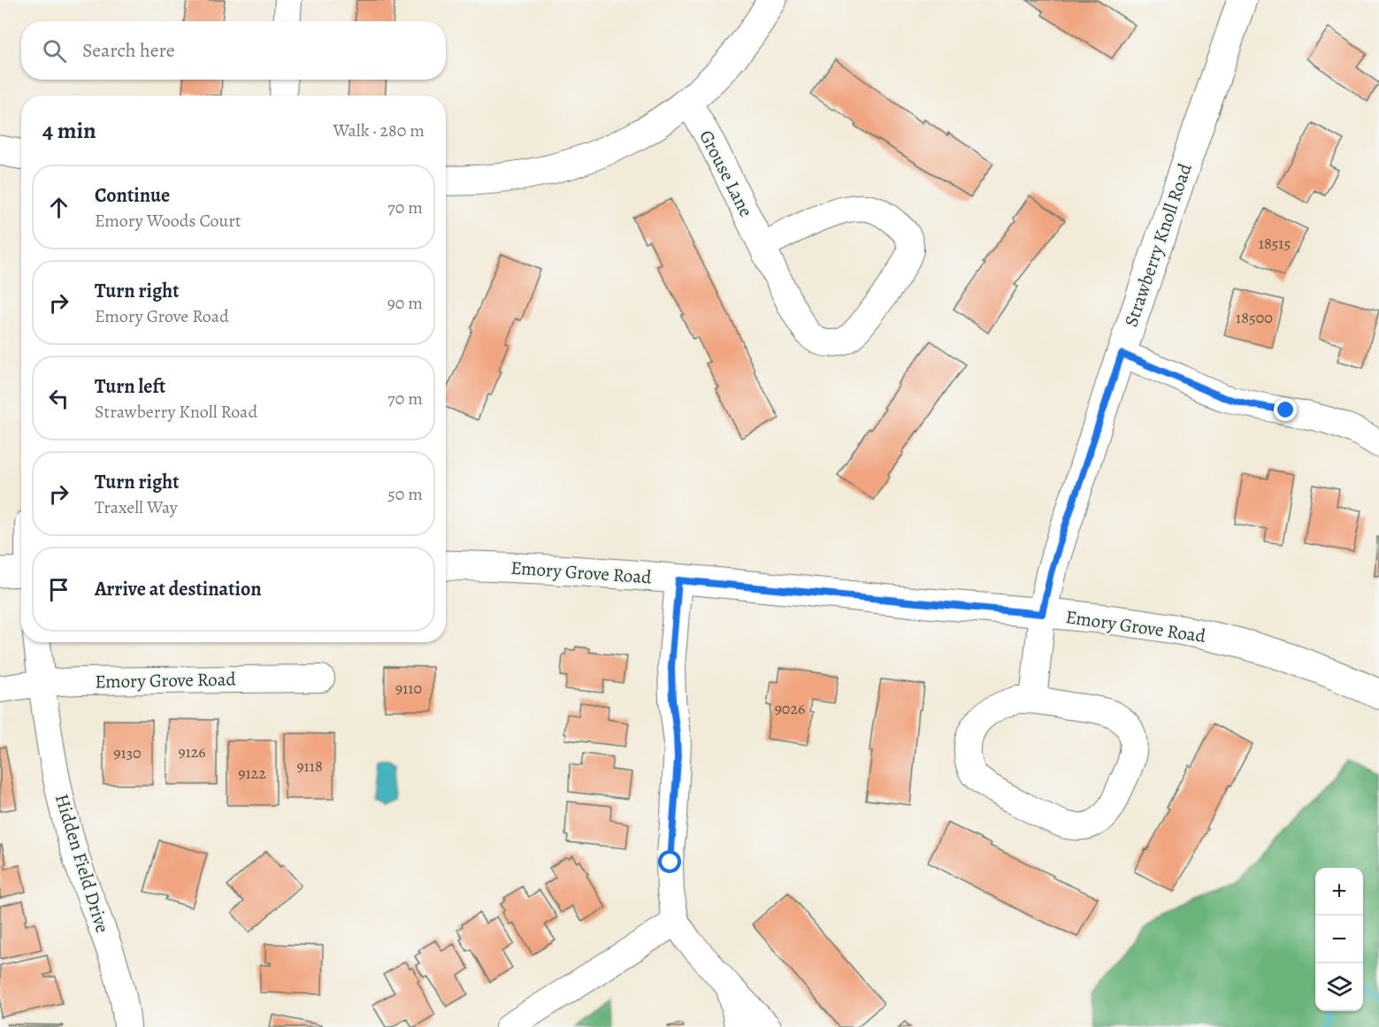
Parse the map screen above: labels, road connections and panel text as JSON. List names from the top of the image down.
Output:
{
  "streets": {
    "street": [
      "Grouse Lane",
      "Strawberry Knoll Road",
      "Emory Grove Road",
      "Hidden Field Drive"
    ]
  },
  "crossings": [
    ["Strawberry Knoll Road", "Emory Grove Road"],
    ["Emory Grove Road", "Hidden Field Drive"]
  ],
  "house_numbers": [
    "18515",
    "18500",
    "9110",
    "9026",
    "9126",
    "9130",
    "9118",
    "9122"
  ],
  "page": {
    "search": "Search here",
    "heading": ["4 min", "Walk · 280 m"],
    "list": [
      ["Continue", "Emory Woods Court", "70 m"],
      ["Turn right", "Emory Grove Road", "90 m"],
      ["Turn left", "Strawberry Knoll Road", "70 m"],
      ["Turn right", "Traxell Way", "50 m"],
      "Arrive at destination"
    ],
    "map_buttons": ["+", "−"]
  }
}
